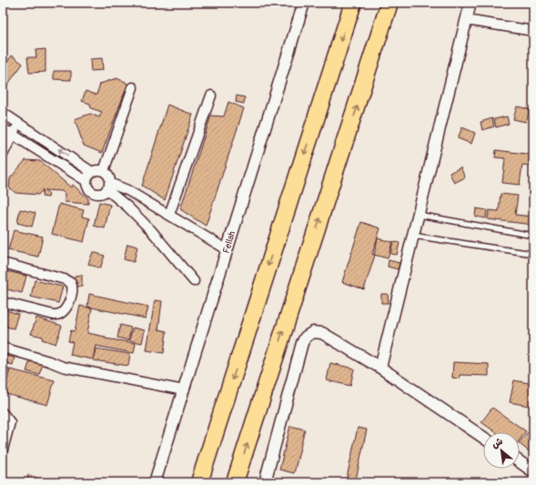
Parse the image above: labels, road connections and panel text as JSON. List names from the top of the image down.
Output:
{
  "streets": {
    "street": ["Fellah"]
  },
  "north": "top left"
}
